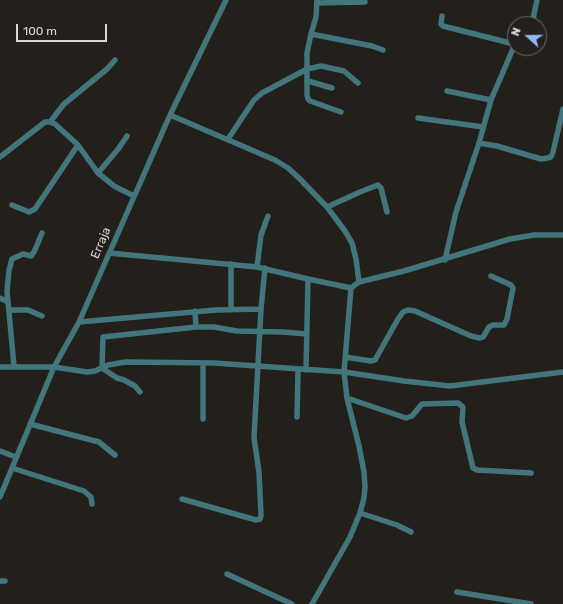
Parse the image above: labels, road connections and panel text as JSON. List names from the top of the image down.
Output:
{
  "streets": {
    "street": ["Erraja"]
  },
  "scale_bar": "100 m",
  "north": "left"
}
